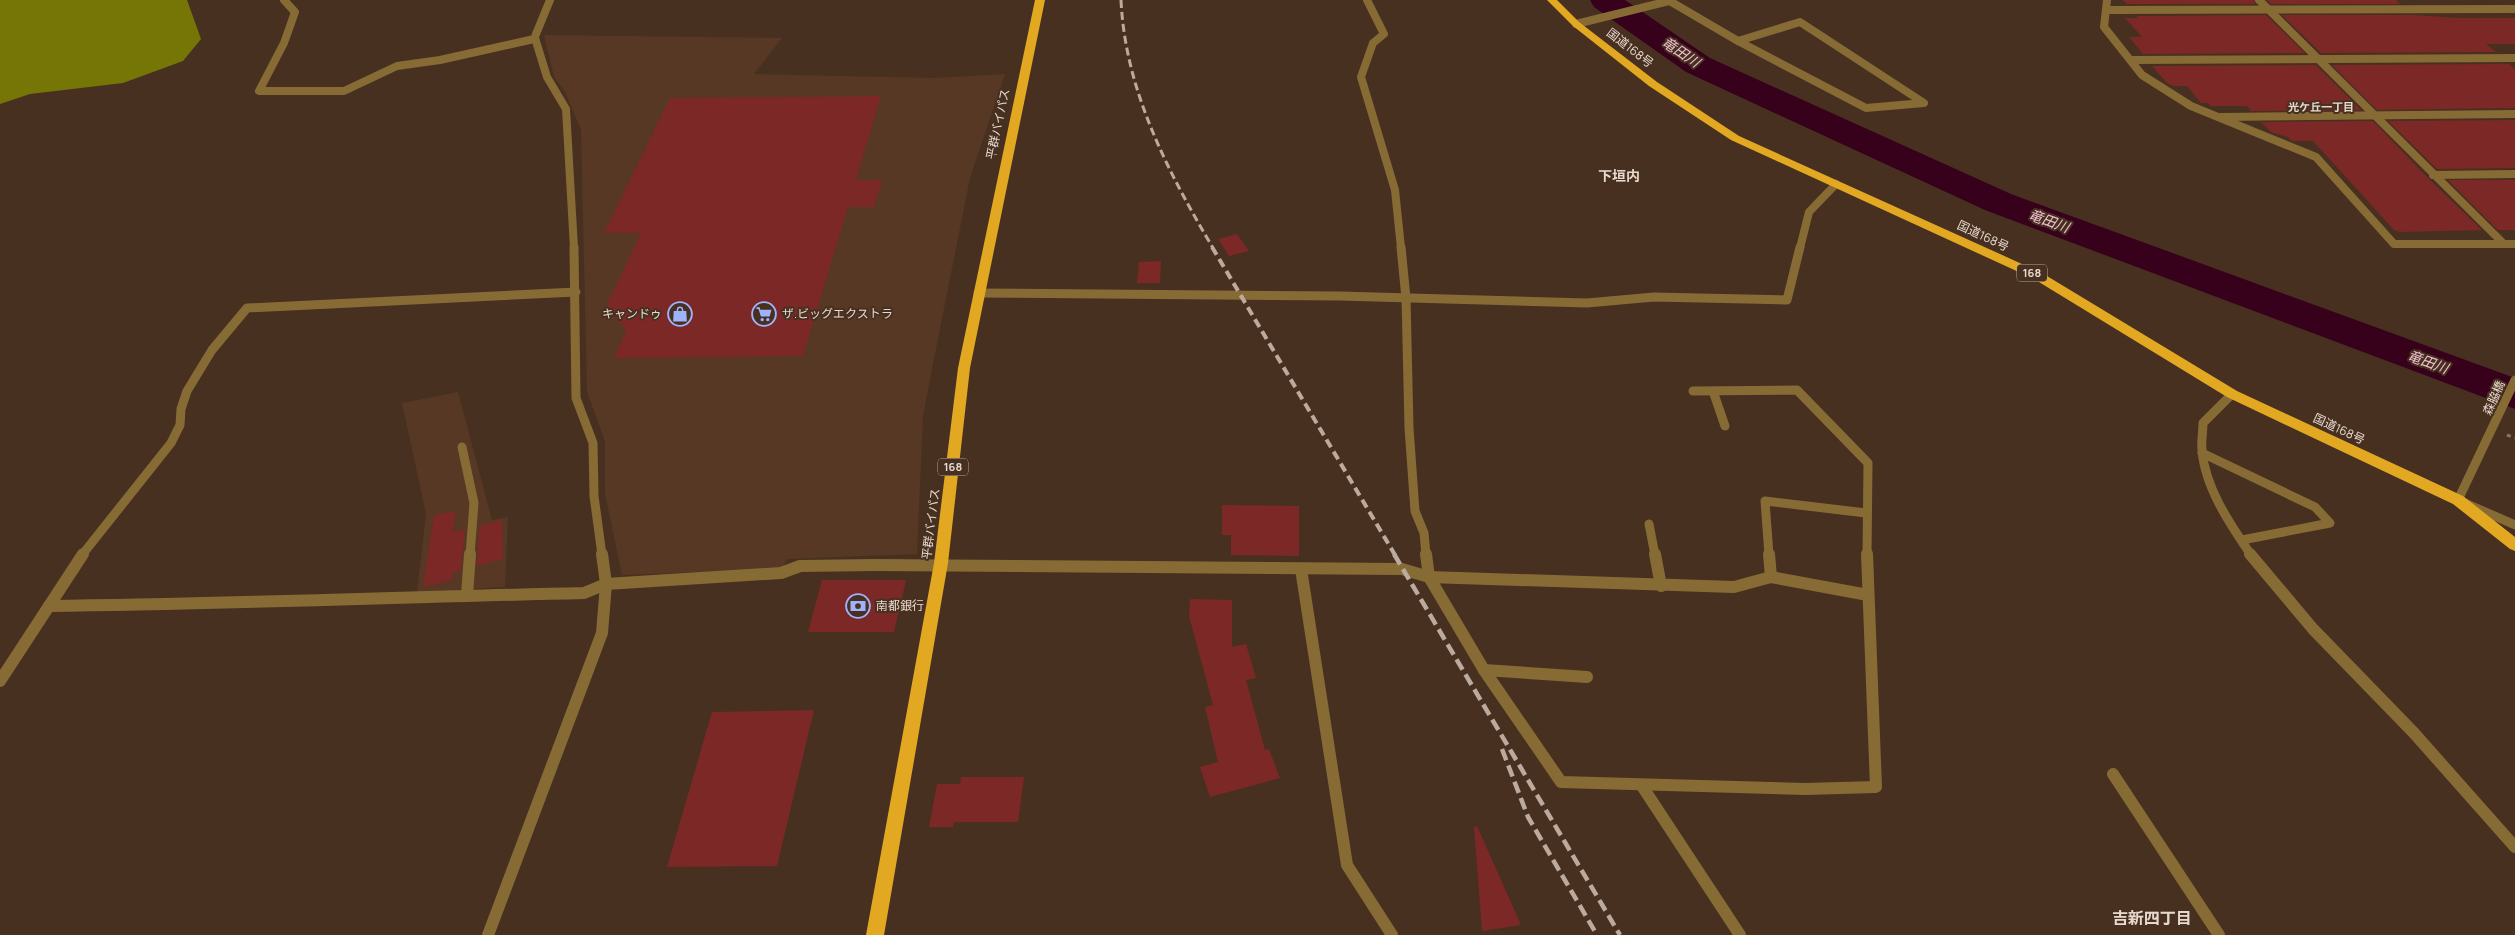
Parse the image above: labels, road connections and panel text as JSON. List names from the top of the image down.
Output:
{
  "streets": {
    "highway": ["国道168号", "平群バイパス", "168"],
    "street": ["森脇橋"]
  },
  "crossings": [
    ["国道168号", "森脇橋"]
  ],
  "districts": ["光ケ丘一丁目", "下垣内", "吉新四丁目"],
  "water": ["竜田川"],
  "places": {
    "shop": ["キャンドゥ"],
    "supermarket": ["ザ.ビッグエクストラ"],
    "bank": ["南都銀行"]
  }
}
